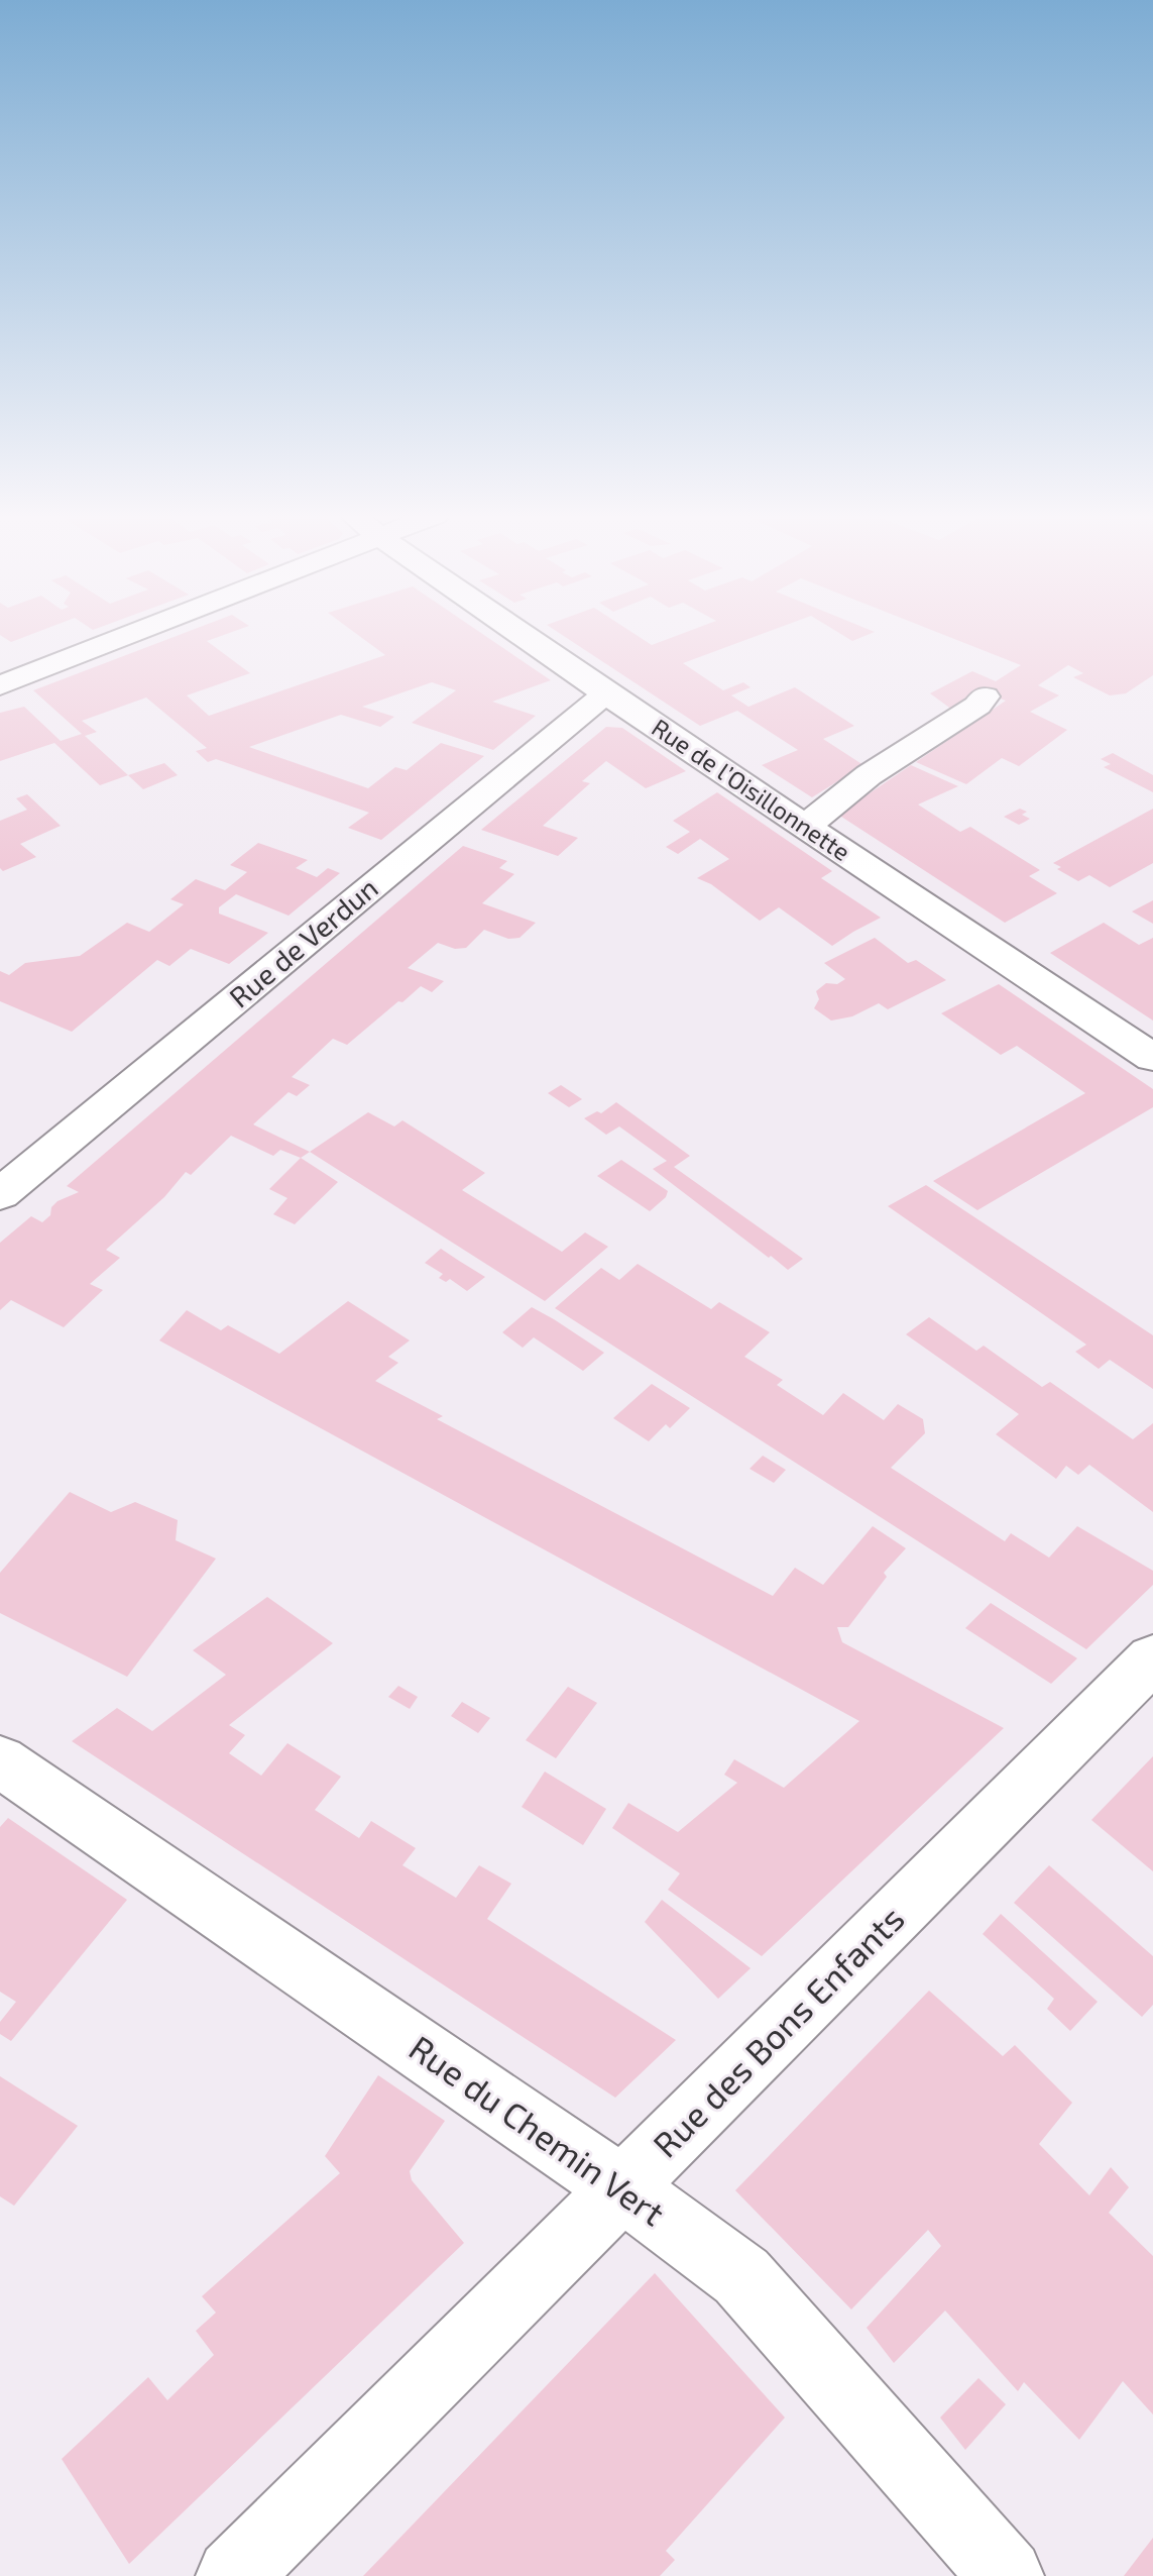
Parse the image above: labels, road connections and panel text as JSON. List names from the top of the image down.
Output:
{
  "streets": {
    "street": [
      "Rue de l’Oisillonnette",
      "Rue de Verdun",
      "Rue des Bons Enfants",
      "Rue du Chemin Vert"
    ]
  },
  "crossings": [
    ["Rue de l’Oisillonnette", "Rue de Verdun"],
    ["Rue des Bons Enfants", "Rue du Chemin Vert"]
  ]
}
